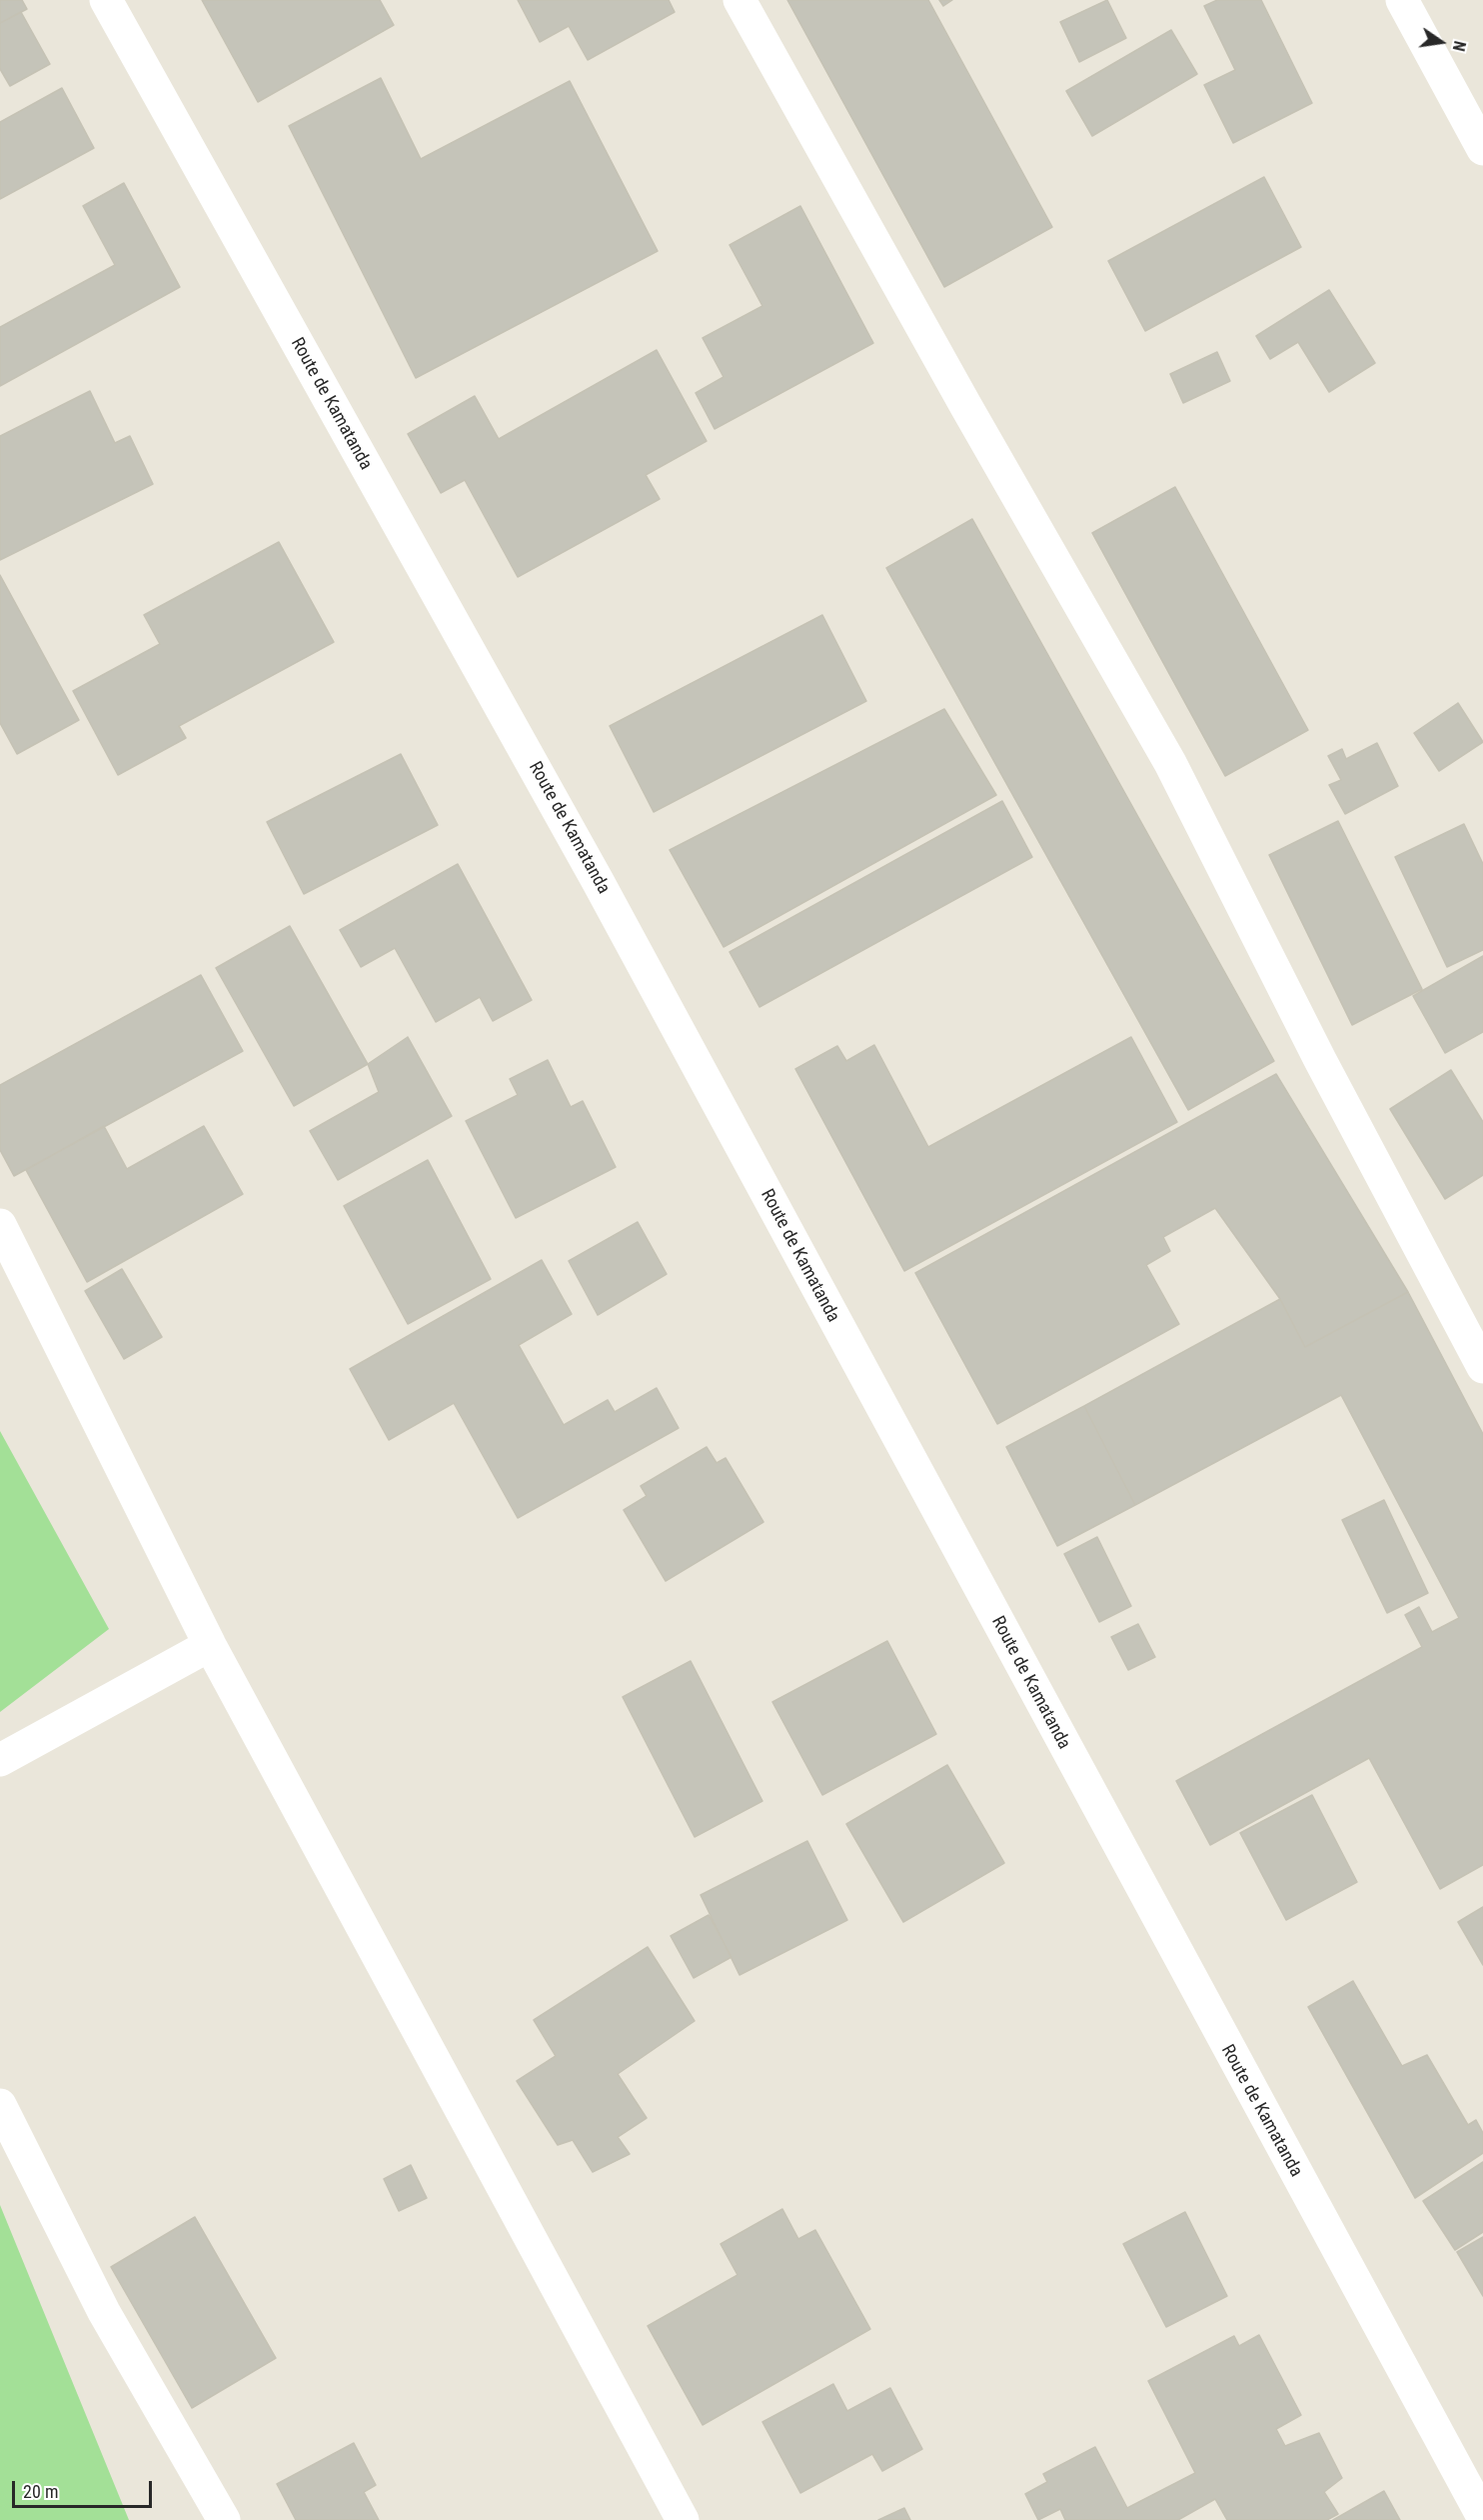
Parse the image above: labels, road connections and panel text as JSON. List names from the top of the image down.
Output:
{
  "streets": {
    "street": ["Route de Kamatanda"]
  },
  "scale_bar": "20 m",
  "north": "right"
}
